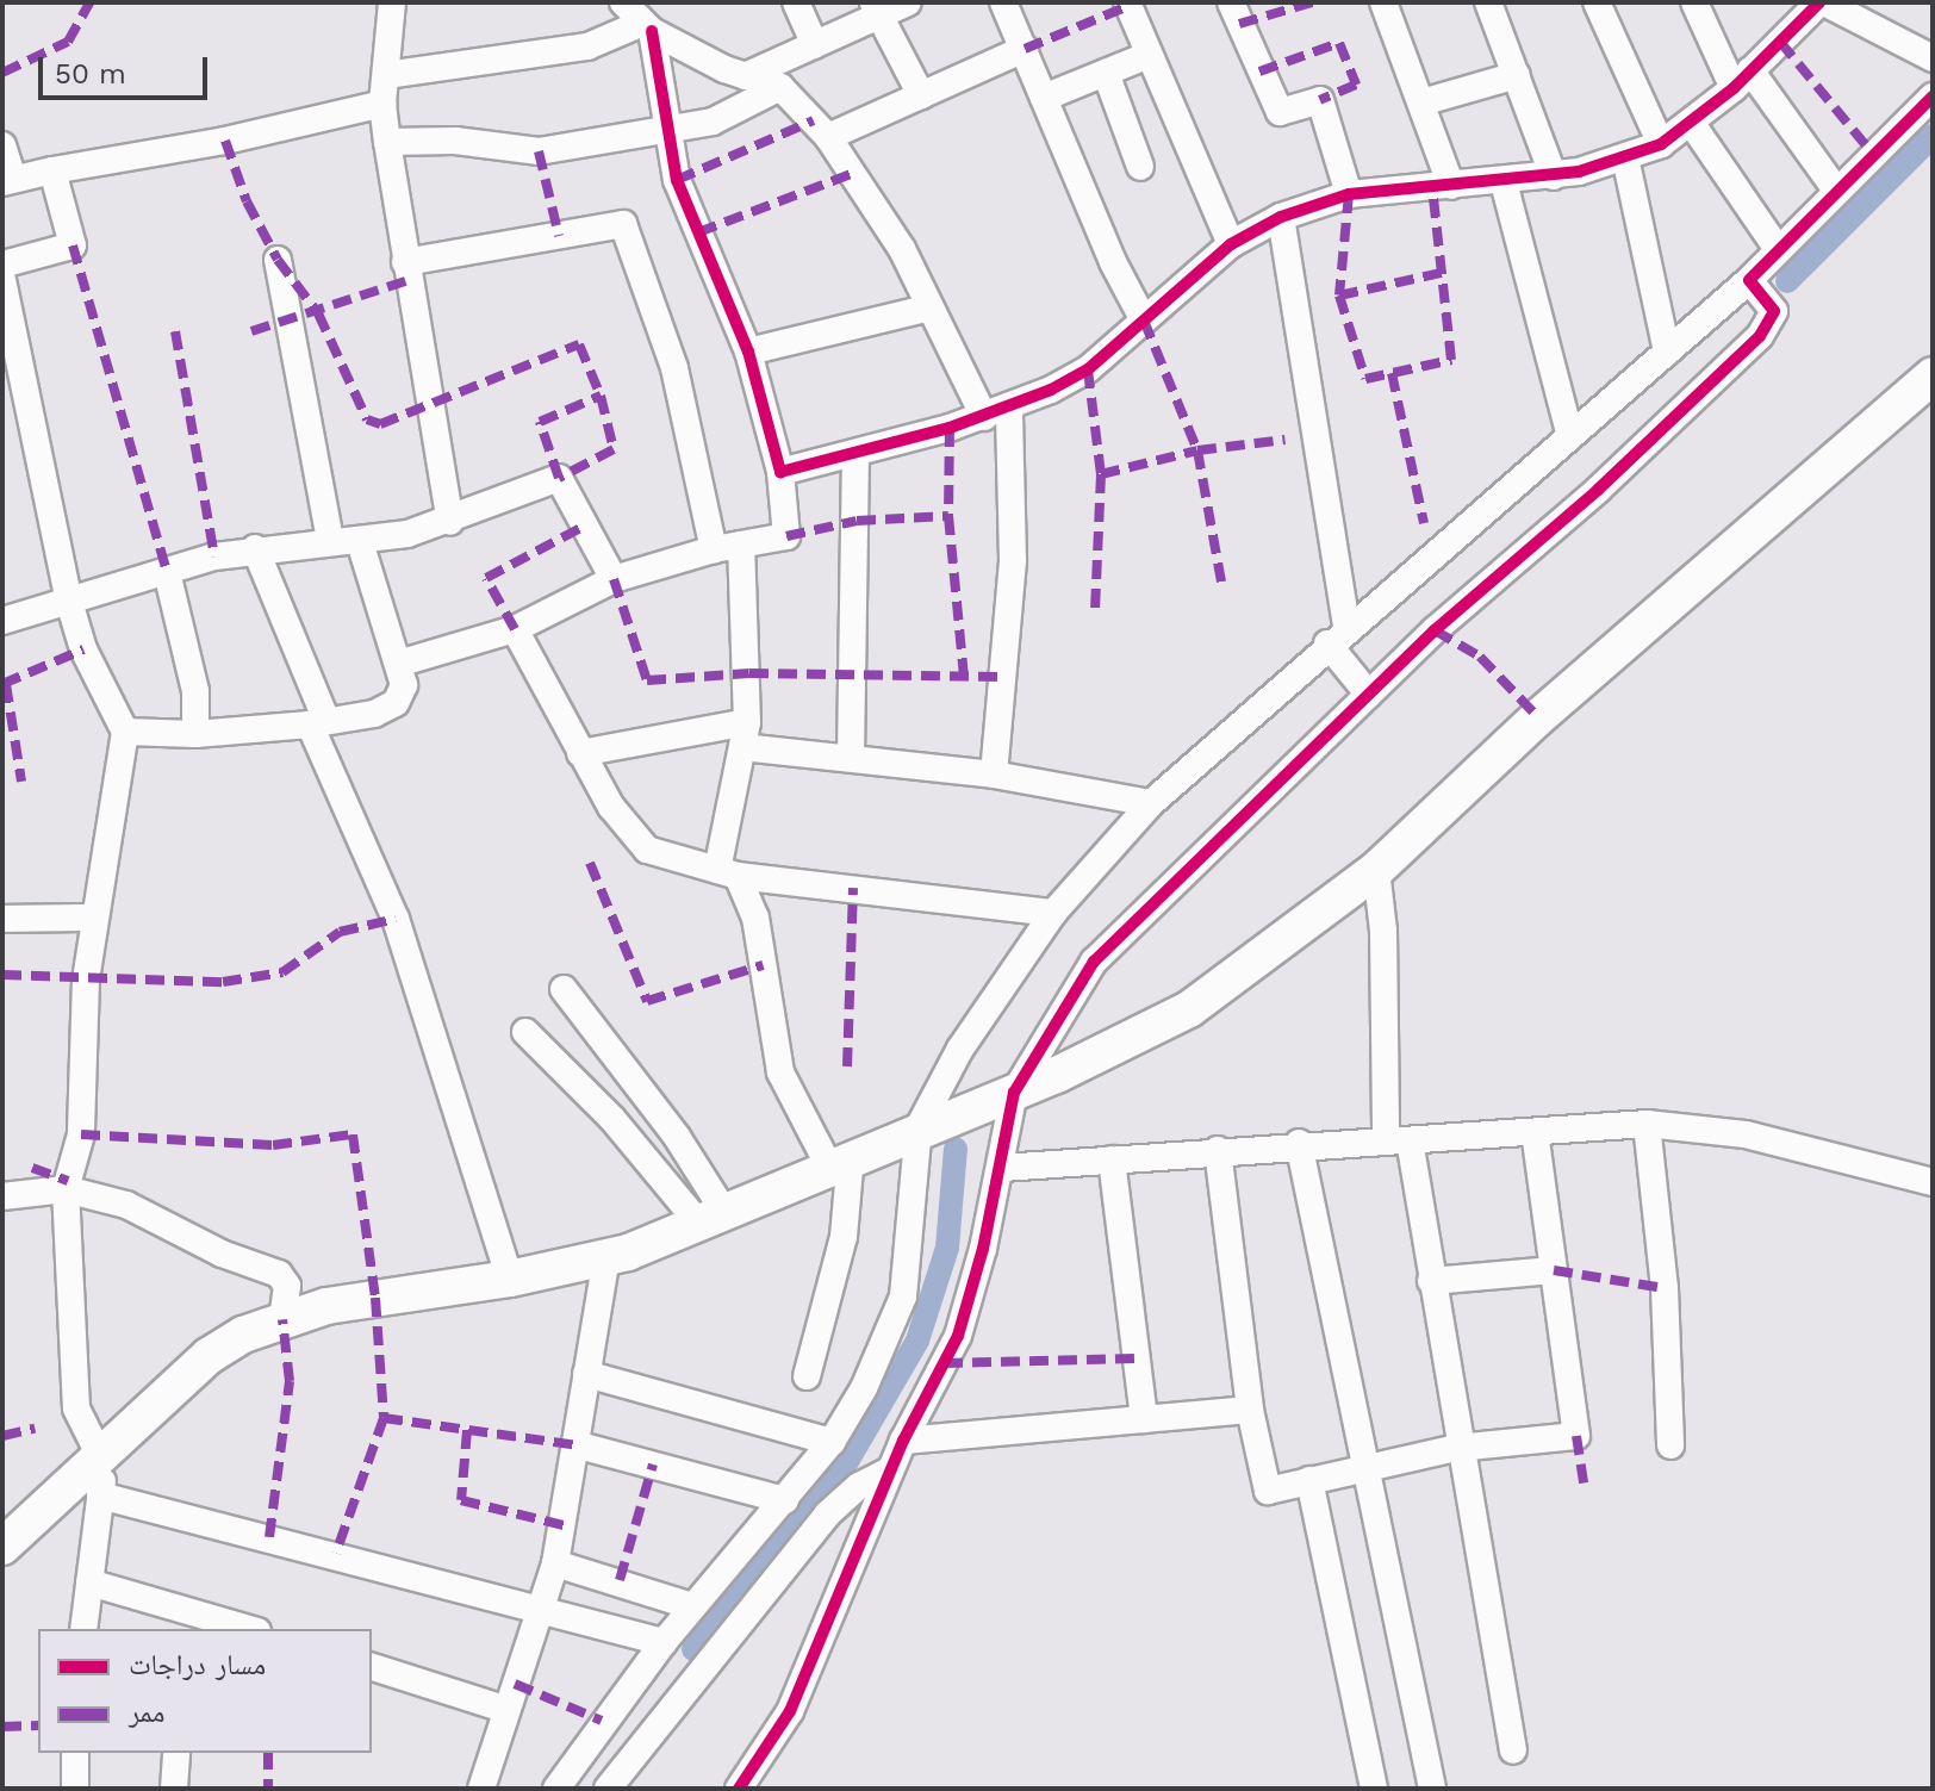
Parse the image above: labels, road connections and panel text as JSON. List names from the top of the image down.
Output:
{
  "legend": ["مسار دراجات", "ممر"],
  "scale_bar": "50 m"
}
